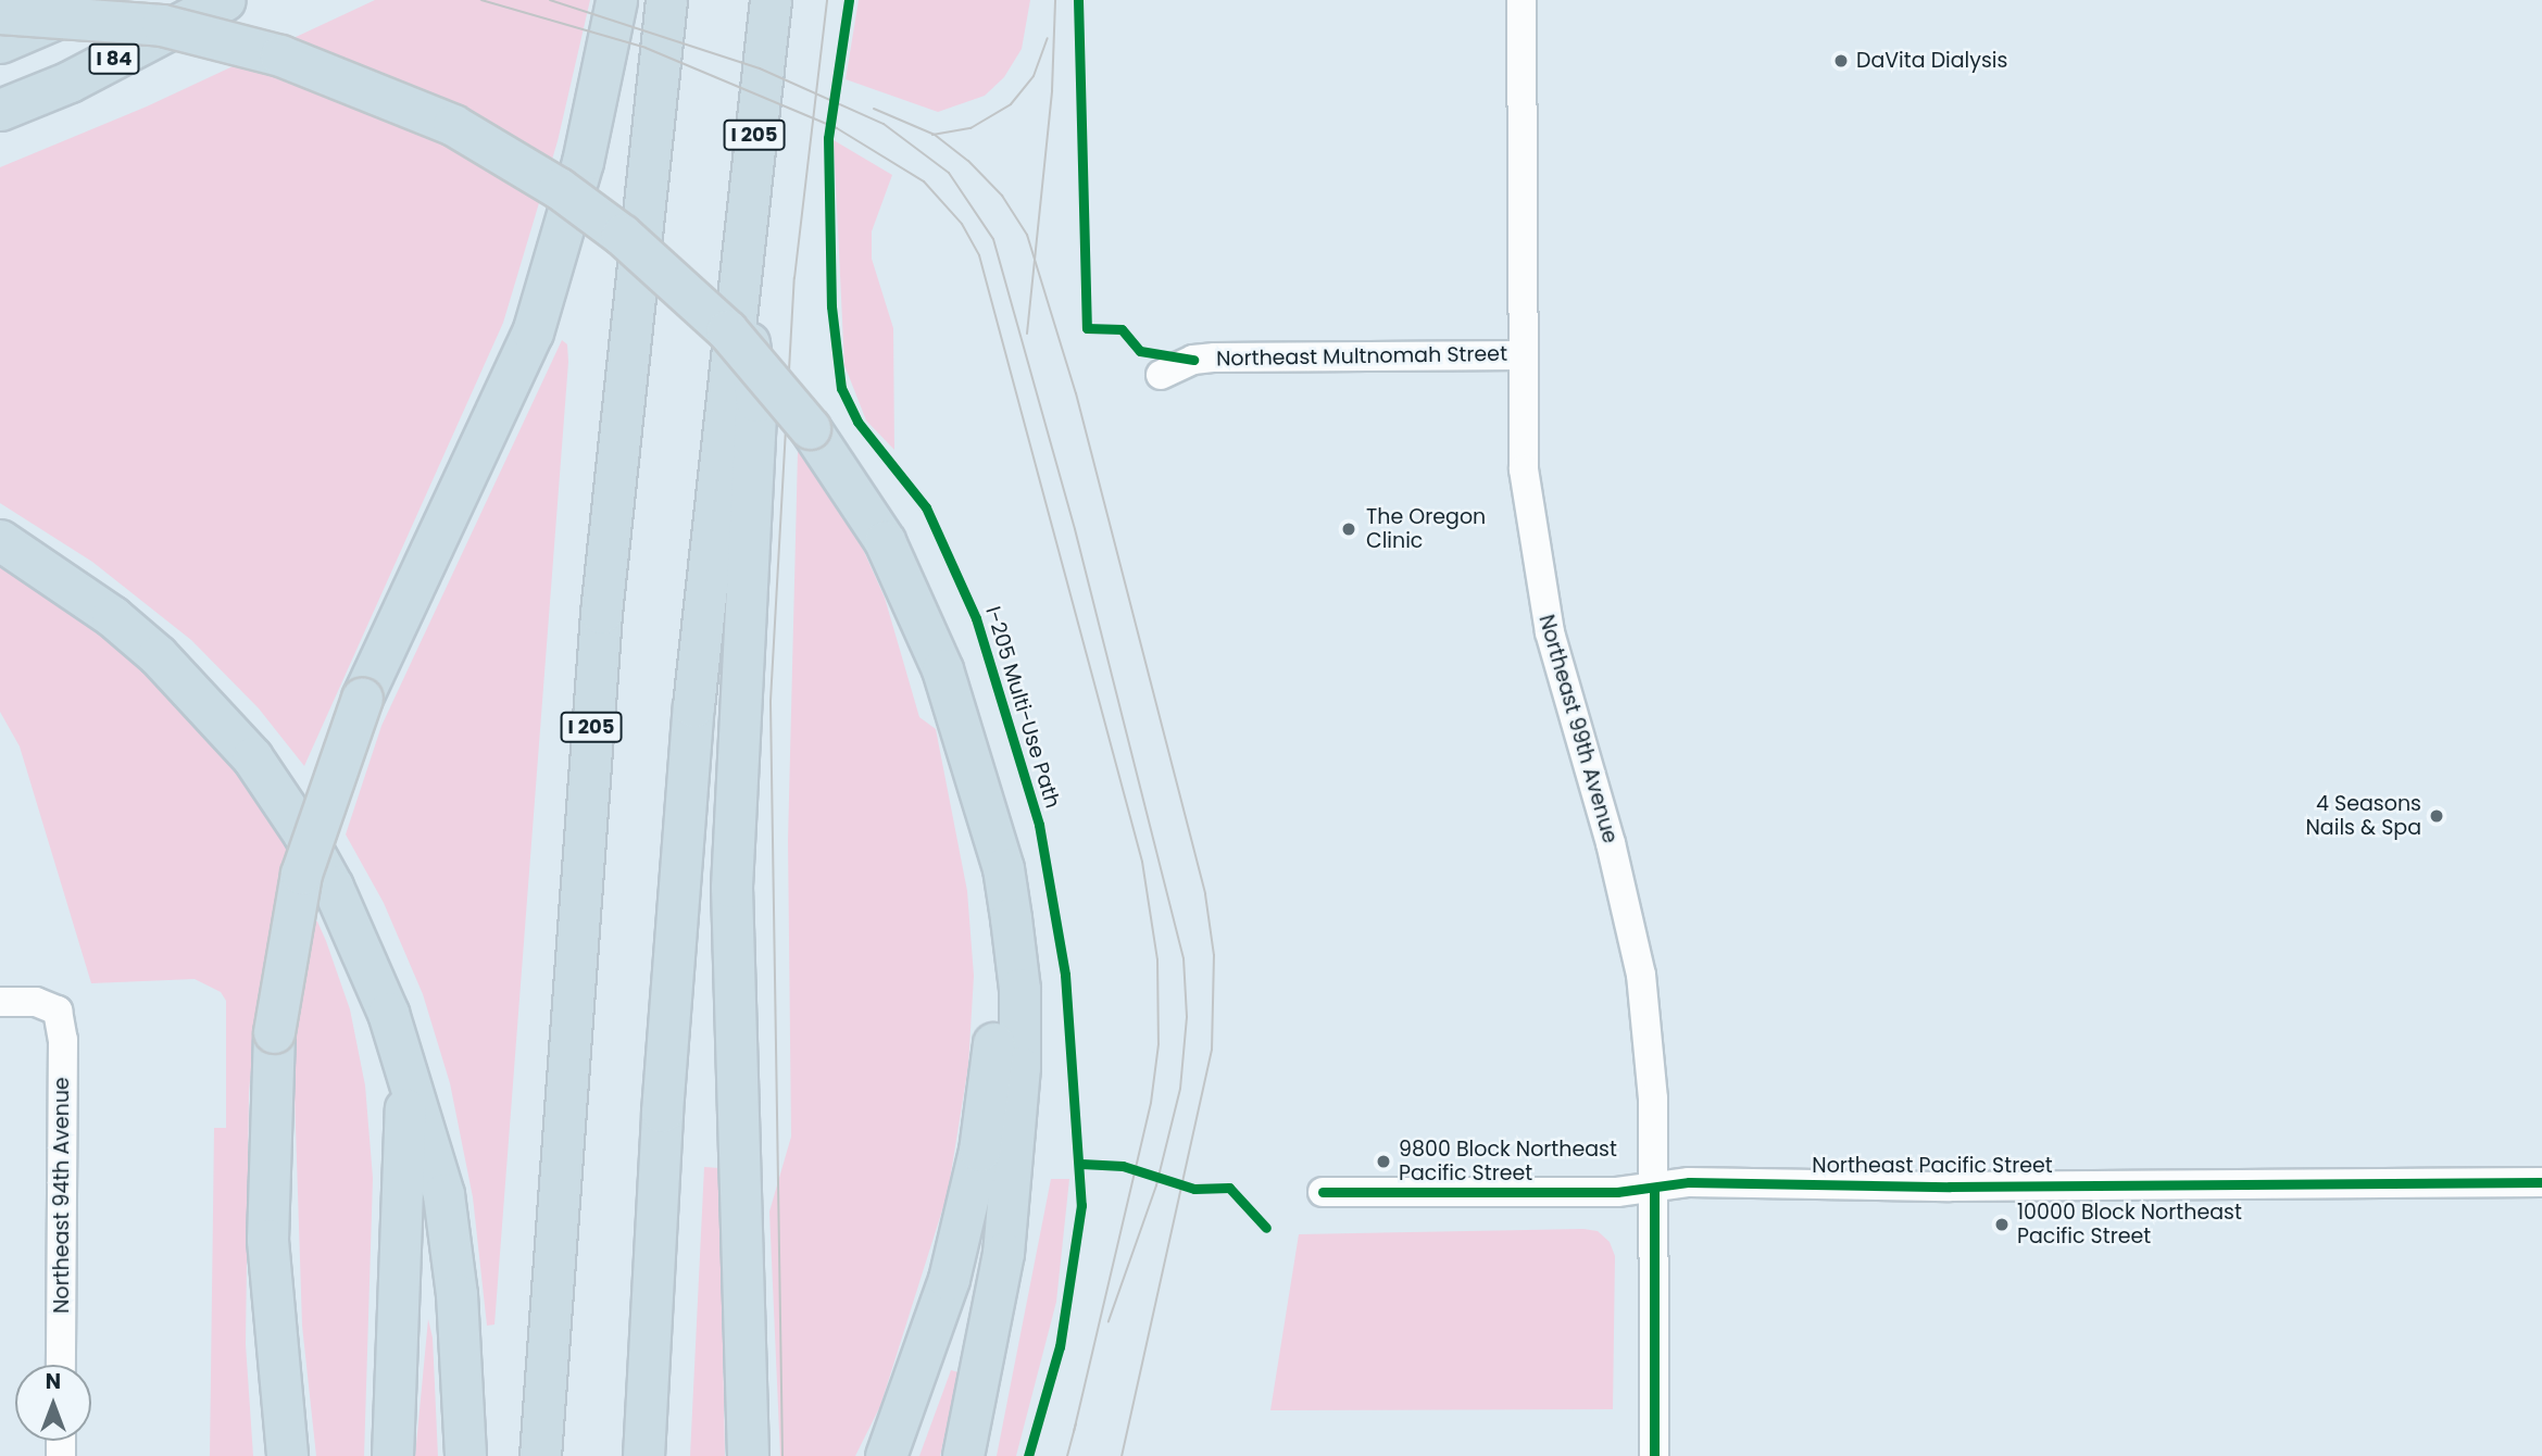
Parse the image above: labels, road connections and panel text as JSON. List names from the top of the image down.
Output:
{
  "streets": {
    "highway": ["I 84", "I 205"],
    "street": [
      "Northeast Multnomah Street",
      "Northeast 99th Avenue",
      "Northeast Pacific Street",
      "Northeast 94th Avenue"
    ],
    "cycle path": ["I-205 Multi-Use Path"]
  },
  "crossings": [
    ["Northeast Multnomah Street", "Northeast 99th Avenue"],
    ["Northeast 99th Avenue", "Northeast Pacific Street"]
  ],
  "places": [
    "DaVita Dialysis",
    "The Oregon Clinic",
    "4 Seasons Nails & Spa",
    "9800 Block Northeast Pacific Street",
    "10000 Block Northeast Pacific Street"
  ],
  "north": "top"
}
